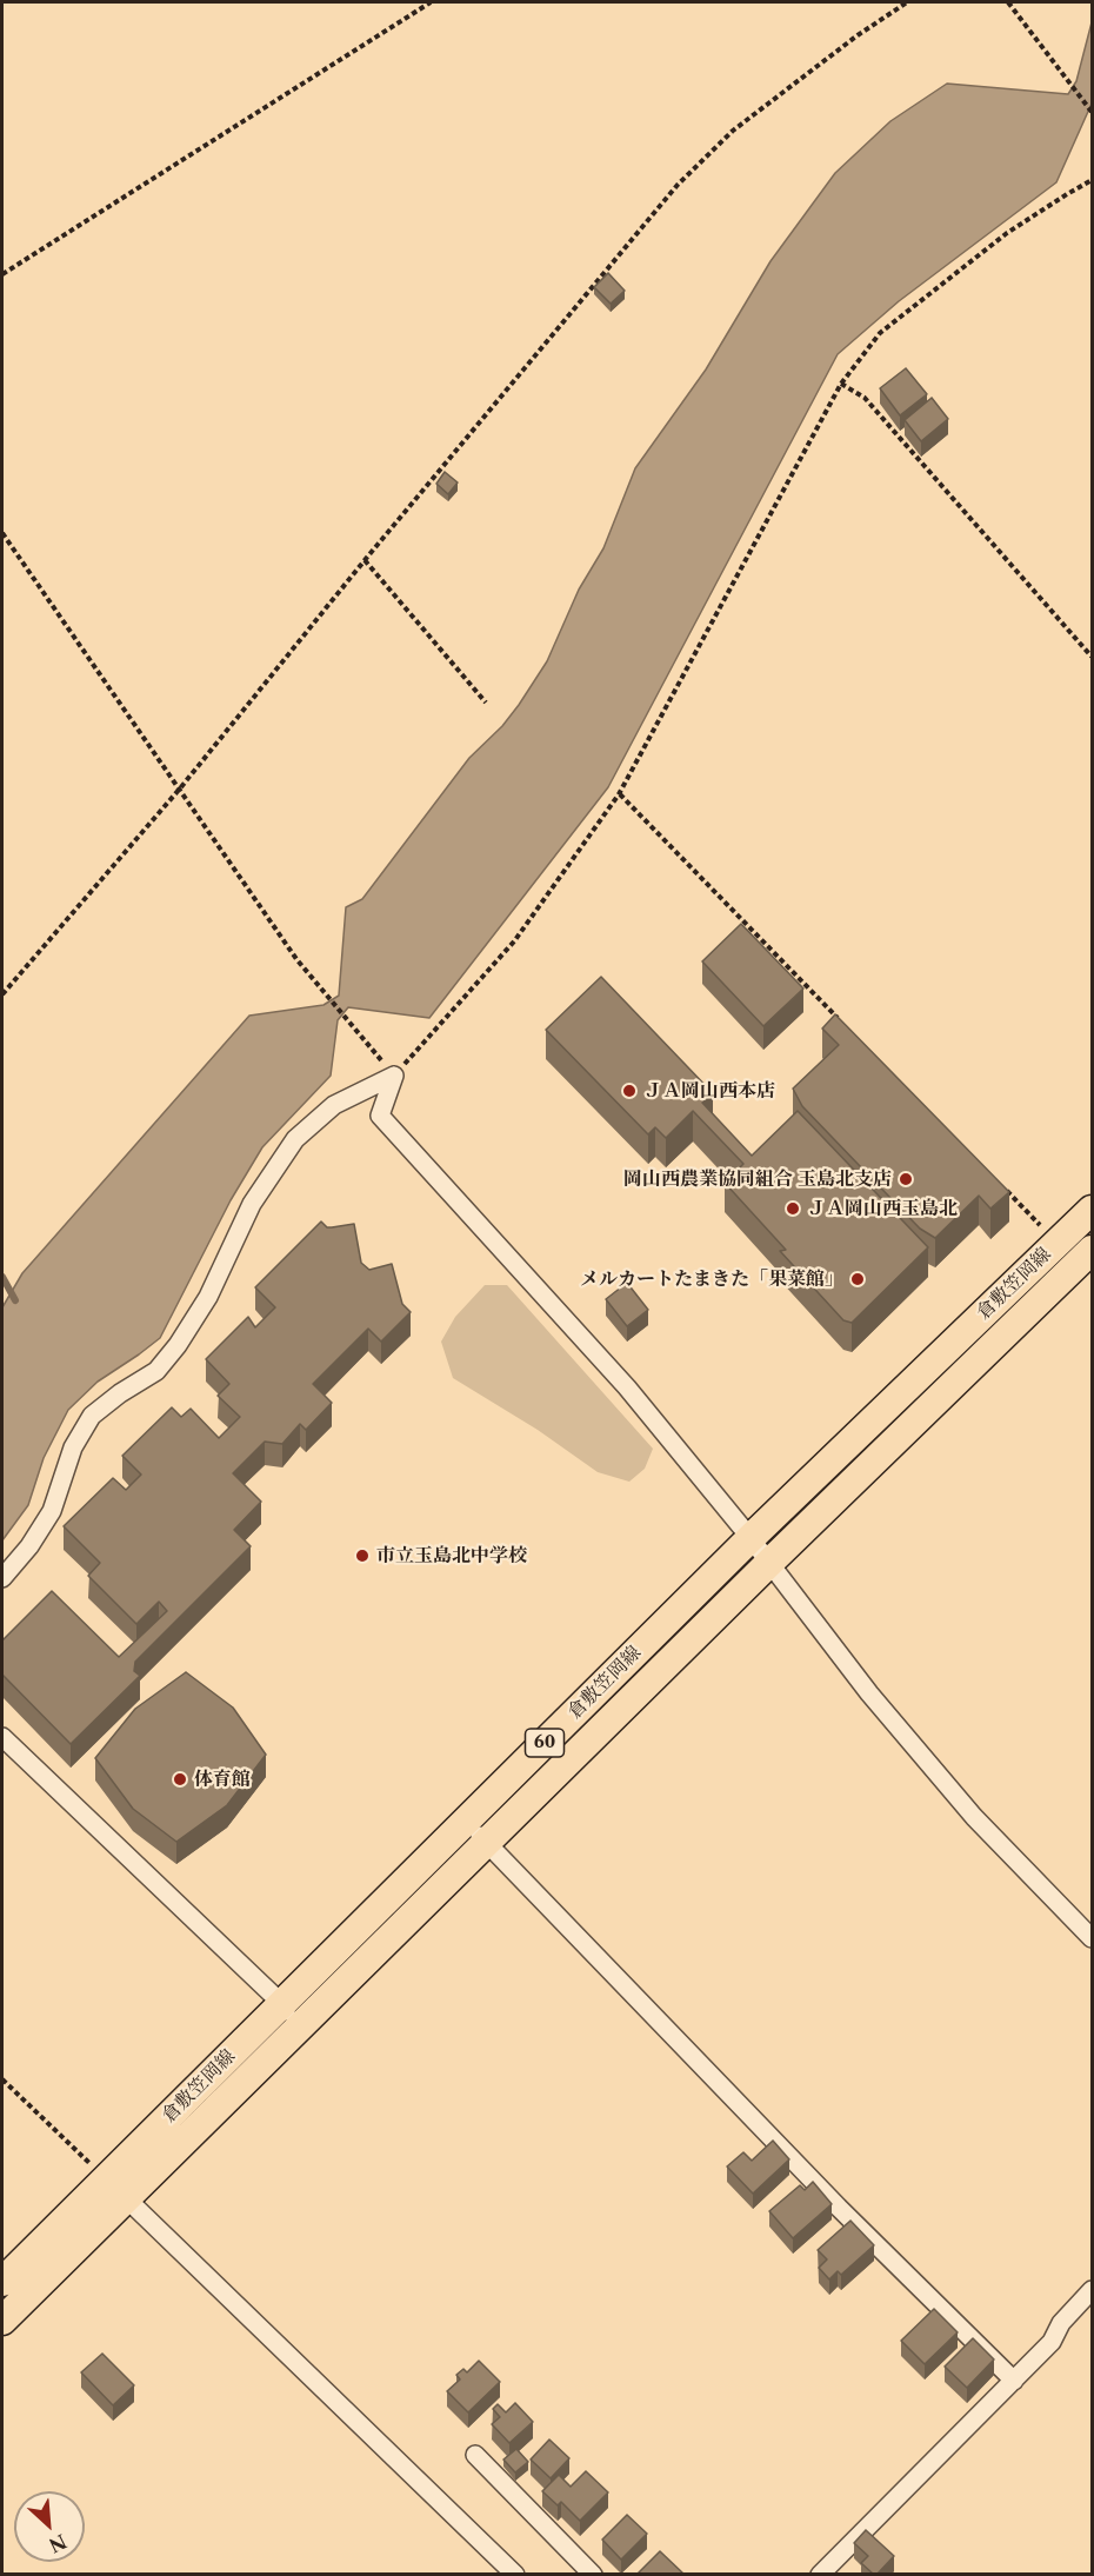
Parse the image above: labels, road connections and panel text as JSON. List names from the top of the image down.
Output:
{
  "streets": {
    "main road": ["倉敷笠岡線", "60"]
  },
  "places": [
    "ＪＡ岡山西本店",
    "岡山西農業協同組合 玉島北支店",
    "ＪＡ岡山西玉島北",
    "メルカートたまきた「果菜館」",
    "市立玉島北中学校",
    "体育館"
  ],
  "north": "bottom right"
}
